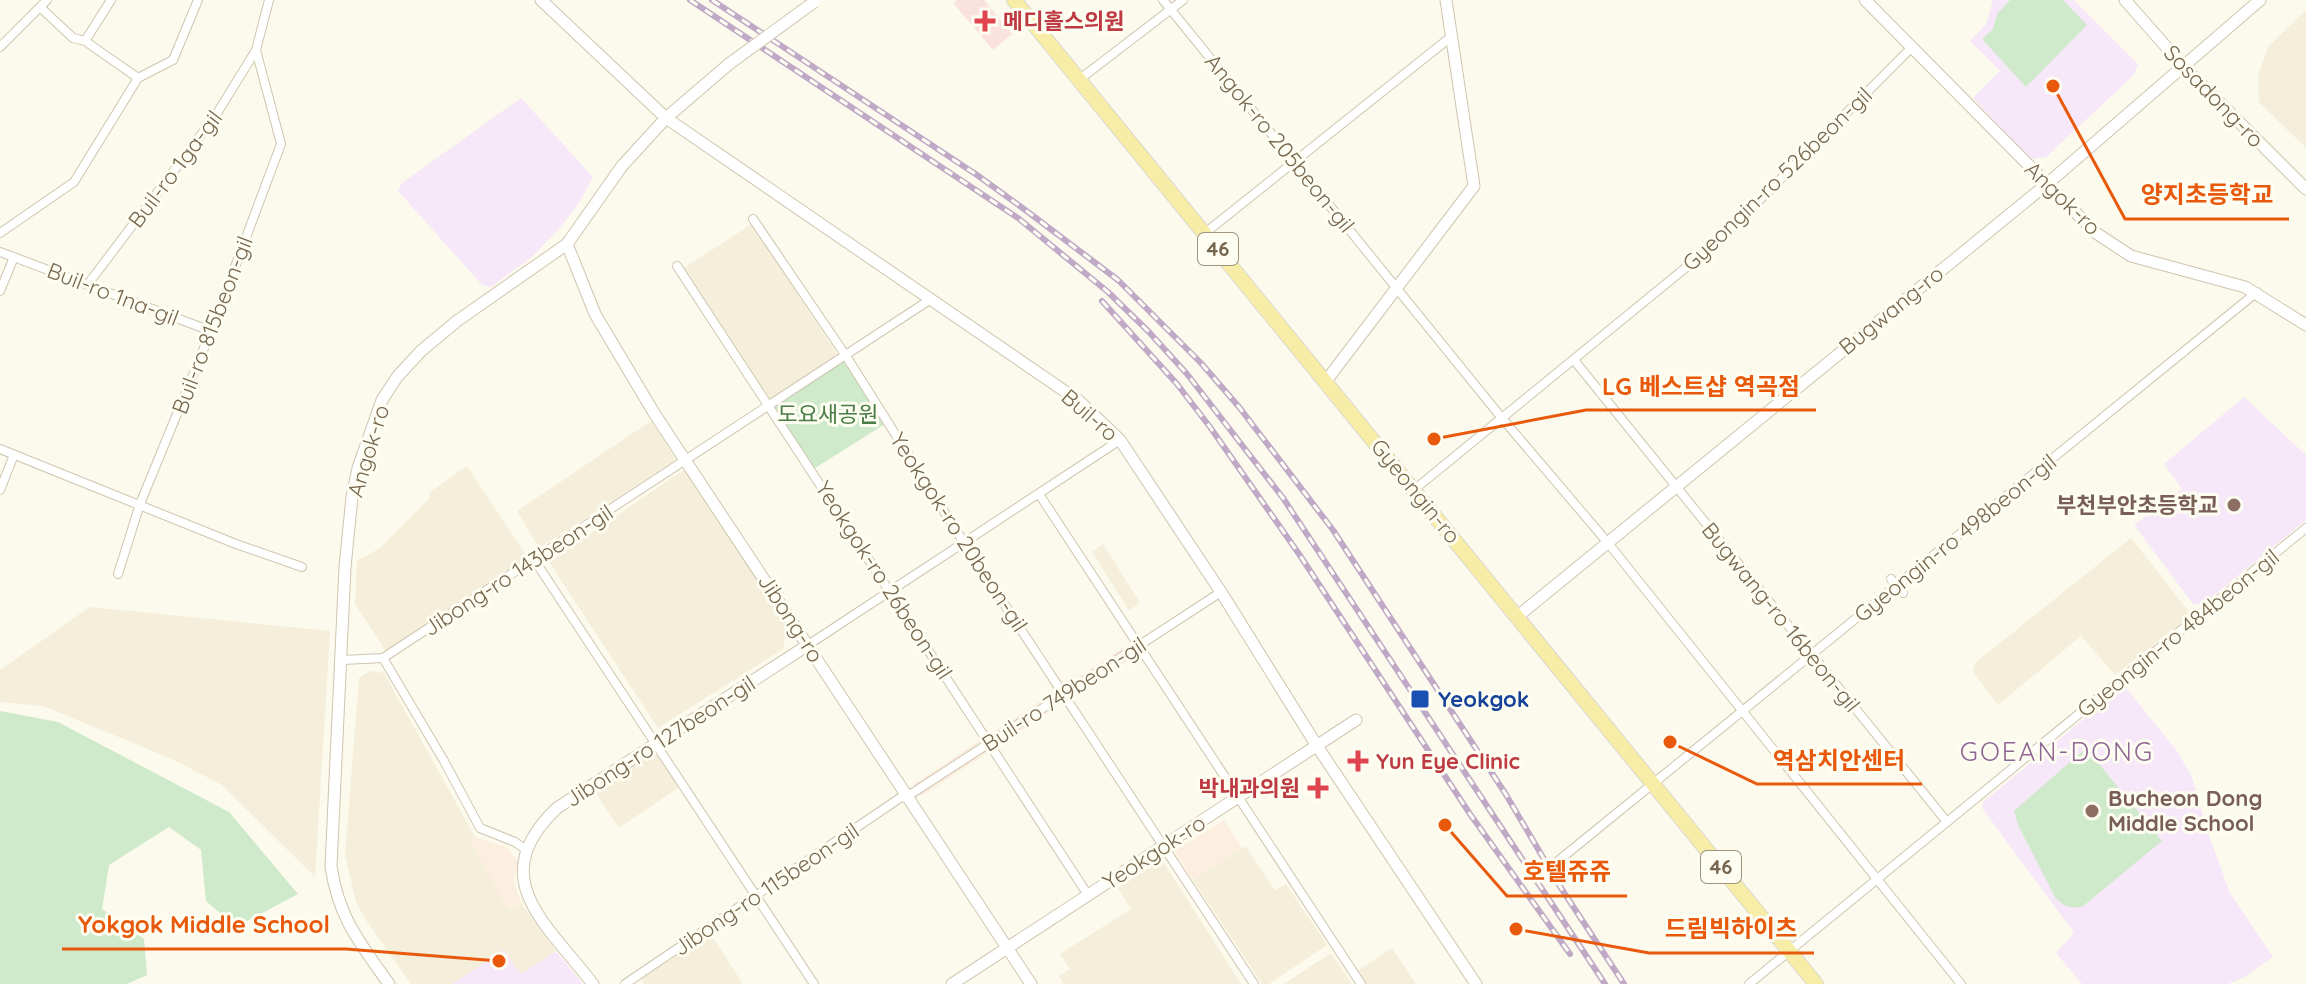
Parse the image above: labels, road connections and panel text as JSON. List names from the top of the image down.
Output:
{
  "streets": {
    "main road": ["46", "Gyeongin-ro"],
    "street": [
      "Sosadong-ro",
      "Angok-ro 205beon-gil",
      "Buil-ro 1ga-gil",
      "Gyeongin-ro 526beon-gil",
      "Angok-ro",
      "Buil-ro 1na-gil",
      "Bugwang-ro",
      "Buil-ro 815beon-gil",
      "Buil-ro",
      "Yeokgok-ro 20beon-gil",
      "Gyeongin-ro 498beon-gil",
      "Jibong-ro 143beon-gil",
      "Yeokgok-ro 26beon-gil",
      "Bugwang-ro 16beon-gil",
      "Jibong-ro",
      "Gyeongin-ro 484beon-gil",
      "Buil-ro 749beon-gil",
      "Jibong-ro 127beon-gil",
      "Yeokgok-ro",
      "Jibong-ro 115beon-gil"
    ]
  },
  "crossings": [
    ["Sosadong-ro", "Bugwang-ro"],
    ["Angok-ro 205beon-gil", "Gyeongin-ro 526beon-gil"],
    ["Angok-ro 205beon-gil", "Bugwang-ro"],
    ["Angok-ro 205beon-gil", "Gyeongin-ro 498beon-gil"],
    ["Angok-ro 205beon-gil", "Gyeongin-ro 484beon-gil"],
    ["Buil-ro 1ga-gil", "Buil-ro 1na-gil"],
    ["Buil-ro 1ga-gil", "Buil-ro 815beon-gil"],
    ["Gyeongin-ro 526beon-gil", "Angok-ro"],
    ["Gyeongin-ro 526beon-gil", "Gyeongin-ro"],
    ["Gyeongin-ro 526beon-gil", "Bugwang-ro 16beon-gil"],
    ["Angok-ro", "Bugwang-ro"],
    ["Angok-ro", "Buil-ro"],
    ["Angok-ro", "Gyeongin-ro 498beon-gil"],
    ["Angok-ro", "Jibong-ro"],
    ["Buil-ro 1na-gil", "Buil-ro 815beon-gil"],
    ["Bugwang-ro", "Gyeongin-ro"],
    ["Bugwang-ro", "Bugwang-ro 16beon-gil"],
    ["Buil-ro", "Jibong-ro 143beon-gil"],
    ["Buil-ro", "Buil-ro 749beon-gil"],
    ["Buil-ro", "Yeokgok-ro"],
    ["Gyeongin-ro", "Gyeongin-ro 498beon-gil"],
    ["Gyeongin-ro", "Gyeongin-ro 484beon-gil"],
    ["Yeokgok-ro 20beon-gil", "Jibong-ro 143beon-gil"],
    ["Yeokgok-ro 20beon-gil", "Buil-ro 749beon-gil"],
    ["Yeokgok-ro 20beon-gil", "Yeokgok-ro"],
    ["Gyeongin-ro 498beon-gil", "Bugwang-ro 16beon-gil"],
    ["Jibong-ro 143beon-gil", "Yeokgok-ro 26beon-gil"],
    ["Jibong-ro 143beon-gil", "Jibong-ro"],
    ["Yeokgok-ro 26beon-gil", "Buil-ro 749beon-gil"],
    ["Yeokgok-ro 26beon-gil", "Yeokgok-ro"],
    ["Bugwang-ro 16beon-gil", "Gyeongin-ro 484beon-gil"],
    ["Jibong-ro", "Buil-ro 749beon-gil"],
    ["Jibong-ro", "Jibong-ro 127beon-gil"],
    ["Jibong-ro", "Yeokgok-ro"],
    ["Jibong-ro", "Jibong-ro 115beon-gil"],
    ["Buil-ro 749beon-gil", "Jibong-ro 115beon-gil"]
  ],
  "districts": ["GOEAN-DONG"],
  "parks": ["도요새공원"],
  "places": {
    "health": ["메디홀스의원", "Yun Eye Clinic", "박내과의원"],
    "other": [
      "양지초등학교",
      "LG 베스트샵 역곡점",
      "부천부안초등학교",
      "역삼치안센터",
      "Bucheon Dong Middle School",
      "호텔쥬쥬",
      "드림빅하이츠",
      "Yokgok Middle School"
    ],
    "transit": ["Yeokgok"]
  }
}
